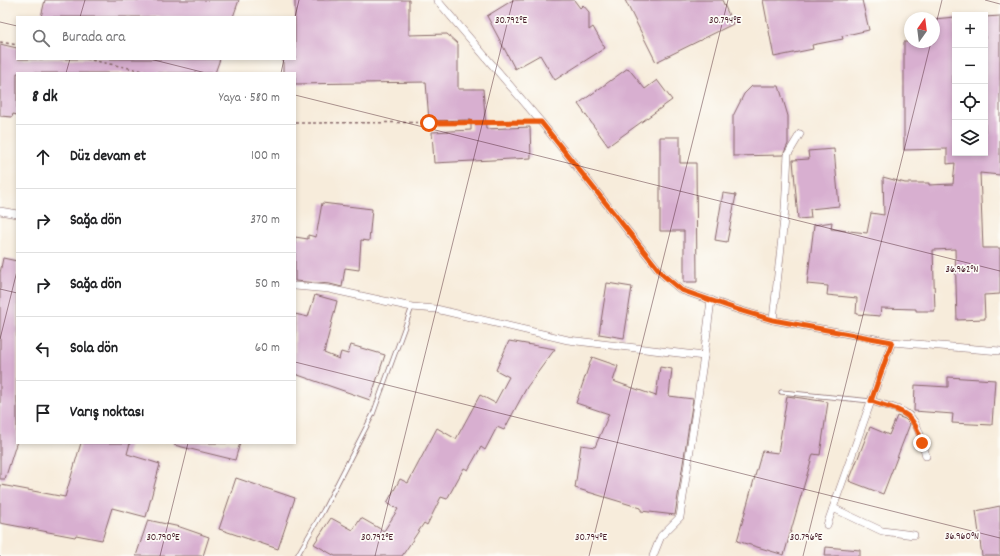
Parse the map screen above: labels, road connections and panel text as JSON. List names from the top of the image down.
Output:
{
  "north": "top",
  "page": {
    "map_buttons": ["+", "−"],
    "search": "Burada ara",
    "heading": ["8 dk", "Yaya · 580 m"],
    "list": [
      ["Düz devam et", "100 m"],
      ["Sağa dön", "370 m"],
      ["Sağa dön", "50 m"],
      ["Sola dön", "60 m"],
      "Varış noktası"
    ]
  },
  "coordinates": [
    "30.792°E",
    "30.794°E",
    "36.962°N",
    "36.960°N",
    "30.790°E",
    "30.796°E"
  ]
}
